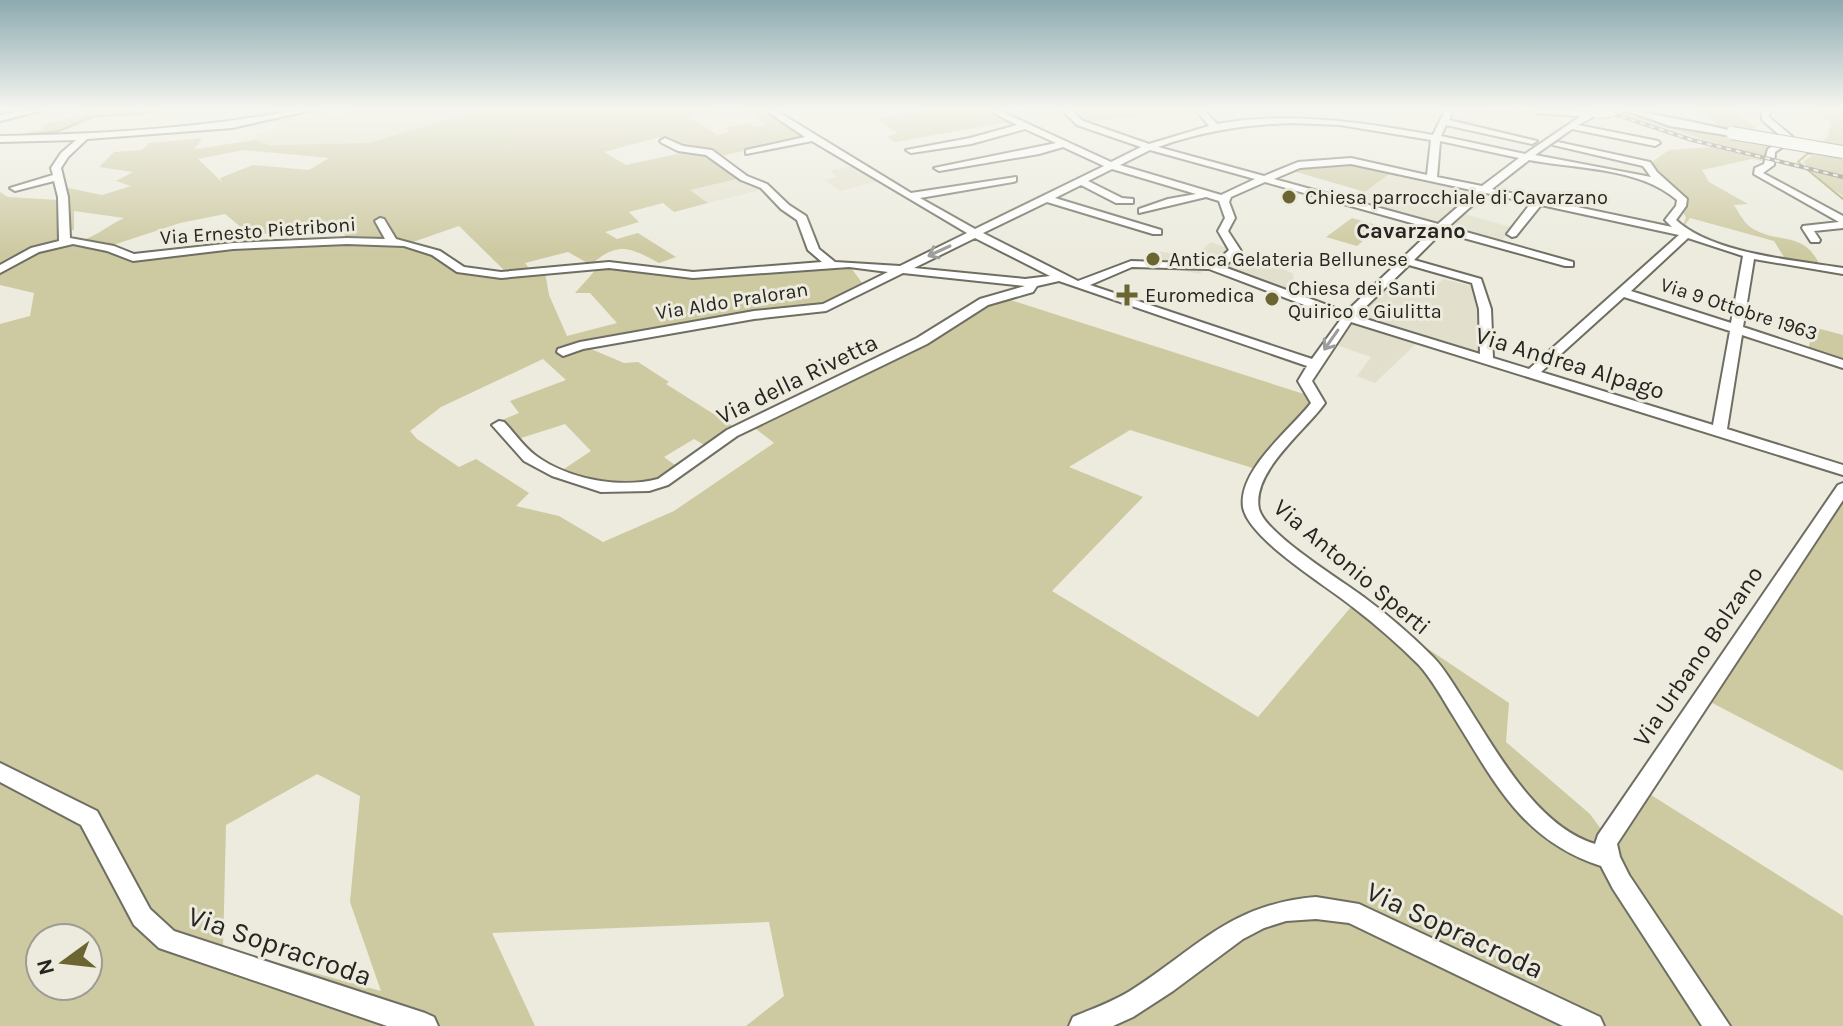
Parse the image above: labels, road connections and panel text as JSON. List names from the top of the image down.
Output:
{
  "streets": {
    "street": [
      "Via Ernesto Pietriboni",
      "Via Aldo Praloran",
      "Via 9 Ottobre 1963",
      "Via Andrea Alpago",
      "Via della Rivetta",
      "Via Antonio Sperti",
      "Via Urbano Bolzano",
      "Via Sopracroda"
    ]
  },
  "crossings": [
    ["Via Ernesto Pietriboni", "Via Aldo Praloran"],
    ["Via Ernesto Pietriboni", "Via della Rivetta"],
    ["Via Antonio Sperti", "Via Urbano Bolzano"]
  ],
  "districts": ["Cavarzano"],
  "places": {
    "other": ["Chiesa parrocchiale di Cavarzano", "Antica Gelateria Bellunese", "Chiesa dei Santi Quirico e Giulitta"],
    "health": ["Euromedica"]
  },
  "north": "left"
}
